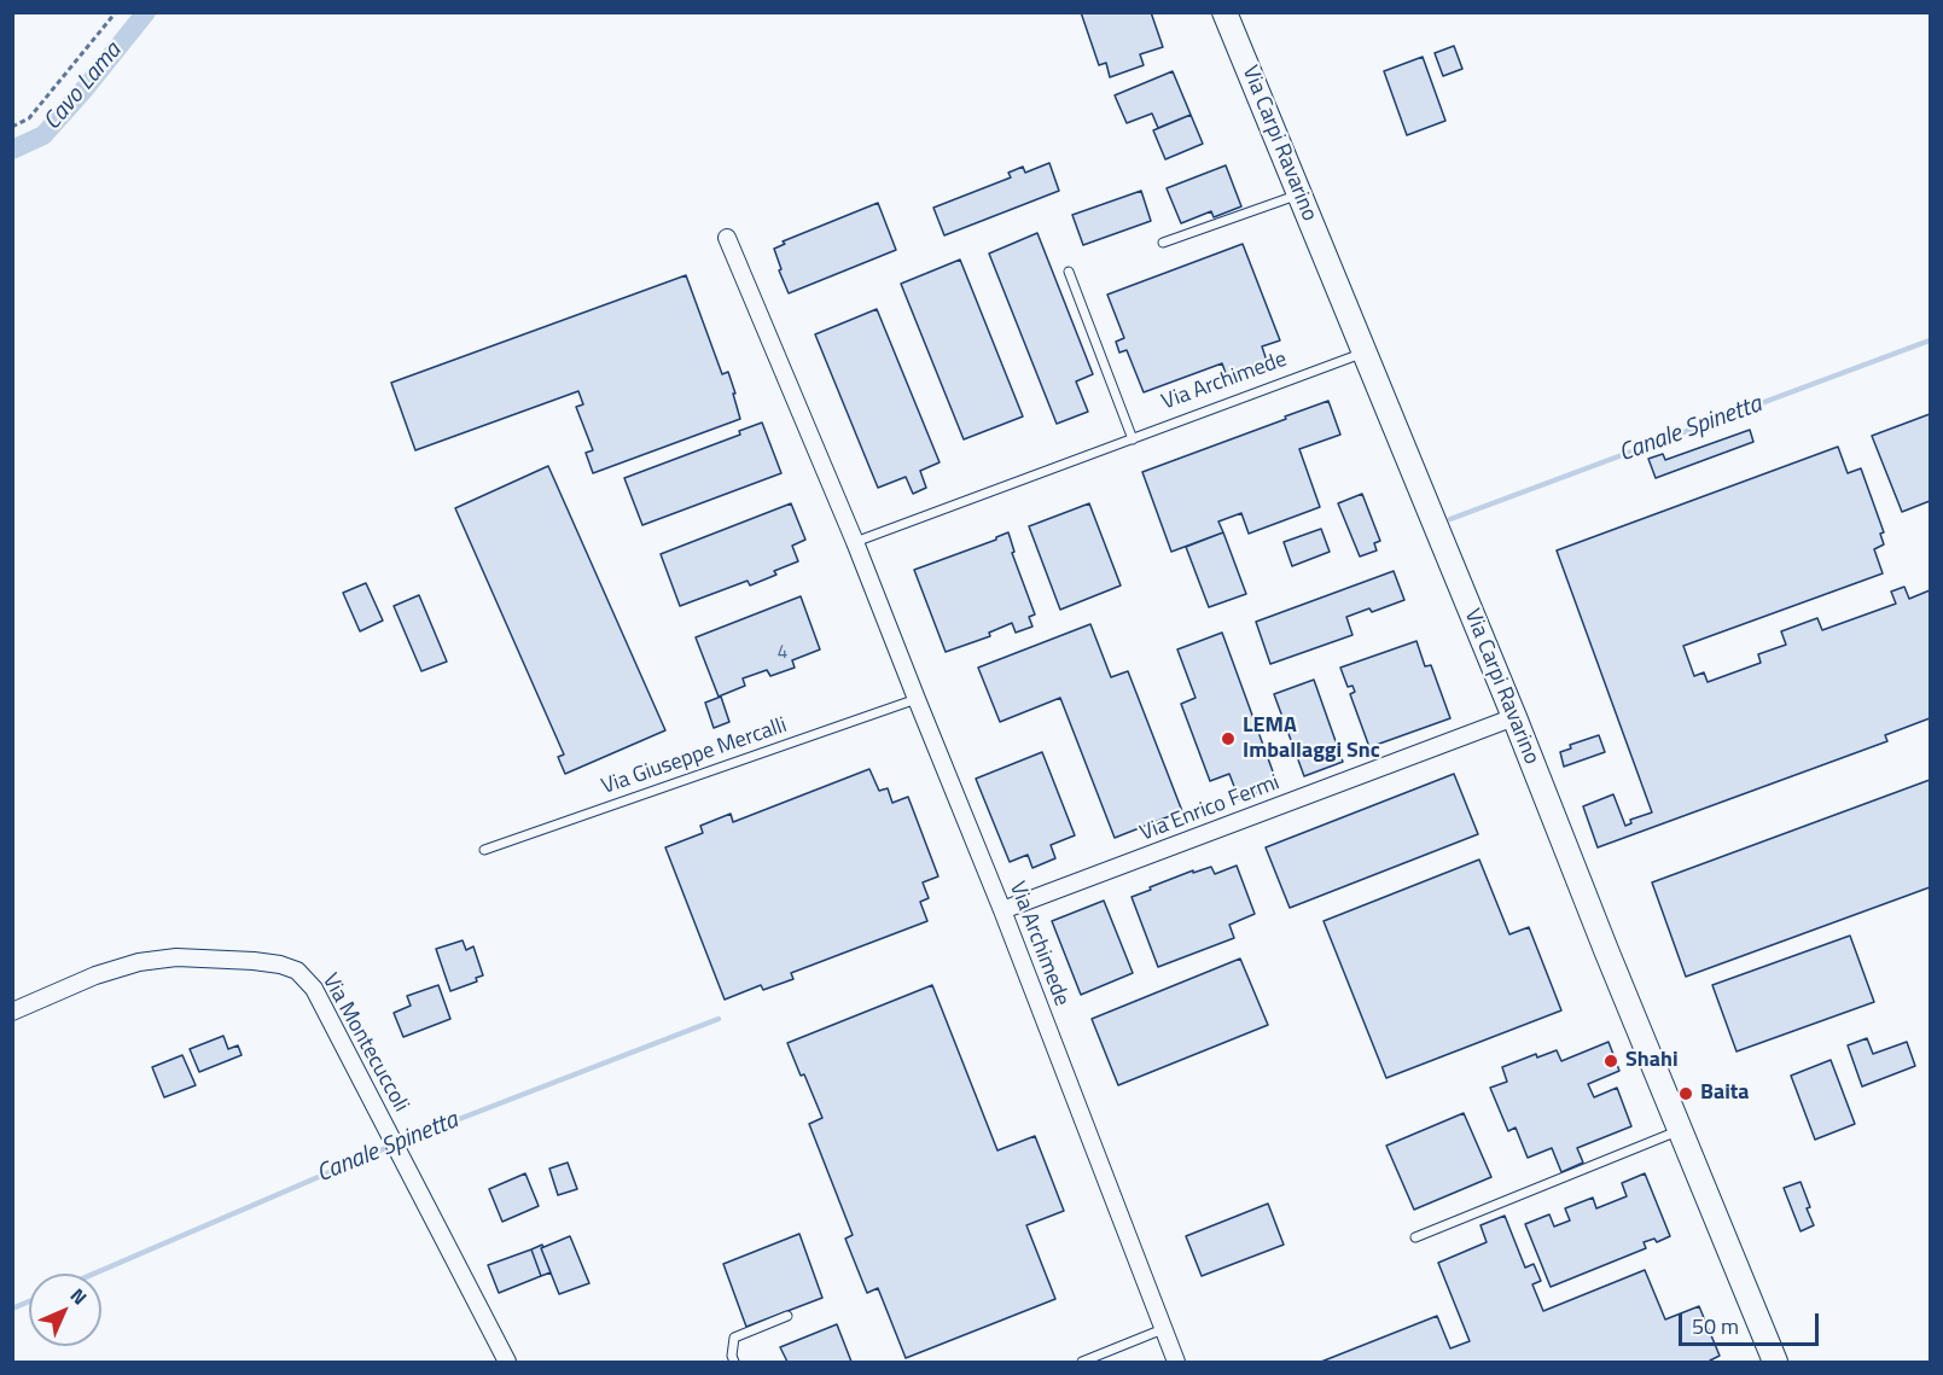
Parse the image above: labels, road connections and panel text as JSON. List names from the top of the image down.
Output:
{
  "streets": {
    "main road": ["Via Carpi Ravarino"],
    "street": ["Via Archimede", "Via Enrico Fermi", "Via Montecuccoli"],
    "lane": ["Via Giuseppe Mercalli"]
  },
  "crossings": [
    ["Via Carpi Ravarino", "Via Archimede"],
    ["Via Carpi Ravarino", "Via Enrico Fermi"],
    ["Via Archimede", "Via Giuseppe Mercalli"],
    ["Via Archimede", "Via Enrico Fermi"]
  ],
  "water": ["Cavo Lama", "Canale Spinetta"],
  "places": ["LEMA Imballaggi Snc", "Shahi", "Baita"],
  "house_numbers": ["4"],
  "scale_bar": "50 m",
  "north": "top right"
}
